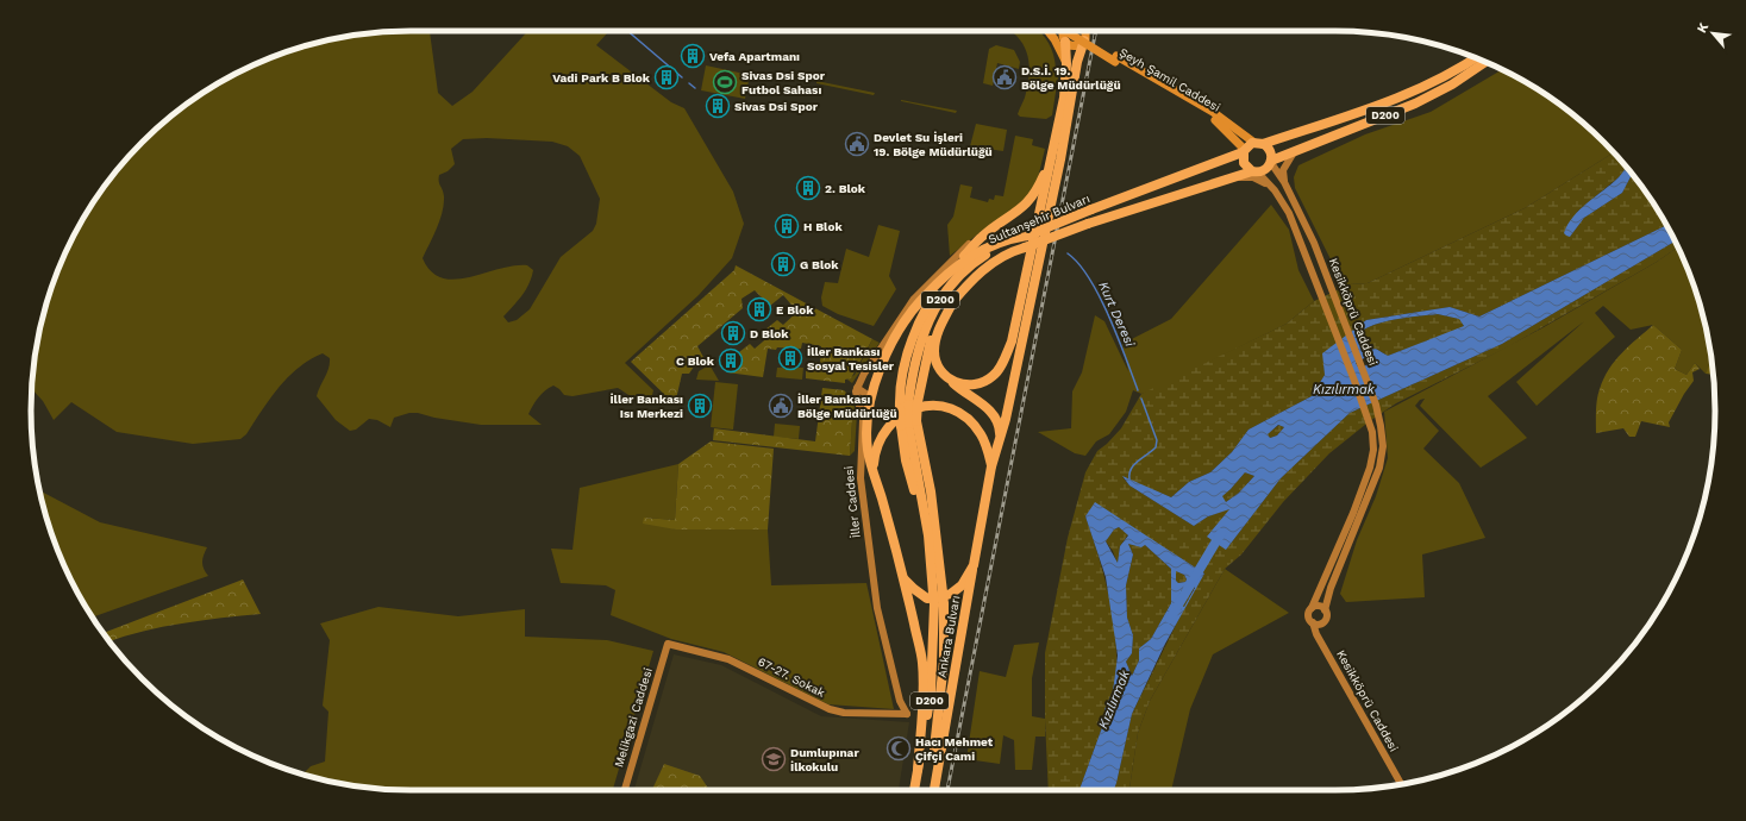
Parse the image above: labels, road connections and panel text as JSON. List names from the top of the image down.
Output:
{
  "streets": {
    "highway": ["D200", "Sultanşehir Bulvarı", "Ankara Bulvarı"],
    "main road": ["Şeyh Şamil Caddesi"],
    "street": [
      "Kesikköprü Caddesi",
      "İller Caddesi",
      "67-27. Sokak",
      "Melikgazi Caddesi"
    ]
  },
  "crossings": [
    ["Şeyh Şamil Caddesi", "Sultanşehir Bulvarı"],
    ["Şeyh Şamil Caddesi", "Kesikköprü Caddesi"],
    ["Sultanşehir Bulvarı", "Kesikköprü Caddesi"],
    ["Sultanşehir Bulvarı", "Ankara Bulvarı"],
    ["İller Caddesi", "67-27. Sokak"],
    ["67-27. Sokak", "Melikgazi Caddesi"]
  ],
  "water": ["Kurt Deresi", "Kızılırmak"],
  "places": {
    "building": [
      "Vefa Apartmanı",
      "Vadi Park B Blok",
      "Sivas Dsi Spor",
      "2. Blok",
      "H Blok",
      "G Blok",
      "E Blok",
      "D Blok",
      "İller Bankası Sosyal Tesisler",
      "C Blok",
      "İller Bankası Isı Merkezi"
    ],
    "public building": ["D.S.İ. 19. Bölge Müdürlüğü", "Devlet Su İşleri 19. Bölge Müdürlüğü", "İller Bankası Bölge Müdürlüğü"],
    "sports": ["Sivas Dsi Spor Futbol Sahası"],
    "mosque": ["Hacı Mehmet Çifçi Cami"],
    "school or university": ["Dumlupınar İlkokulu"]
  },
  "north": "top left"
}
